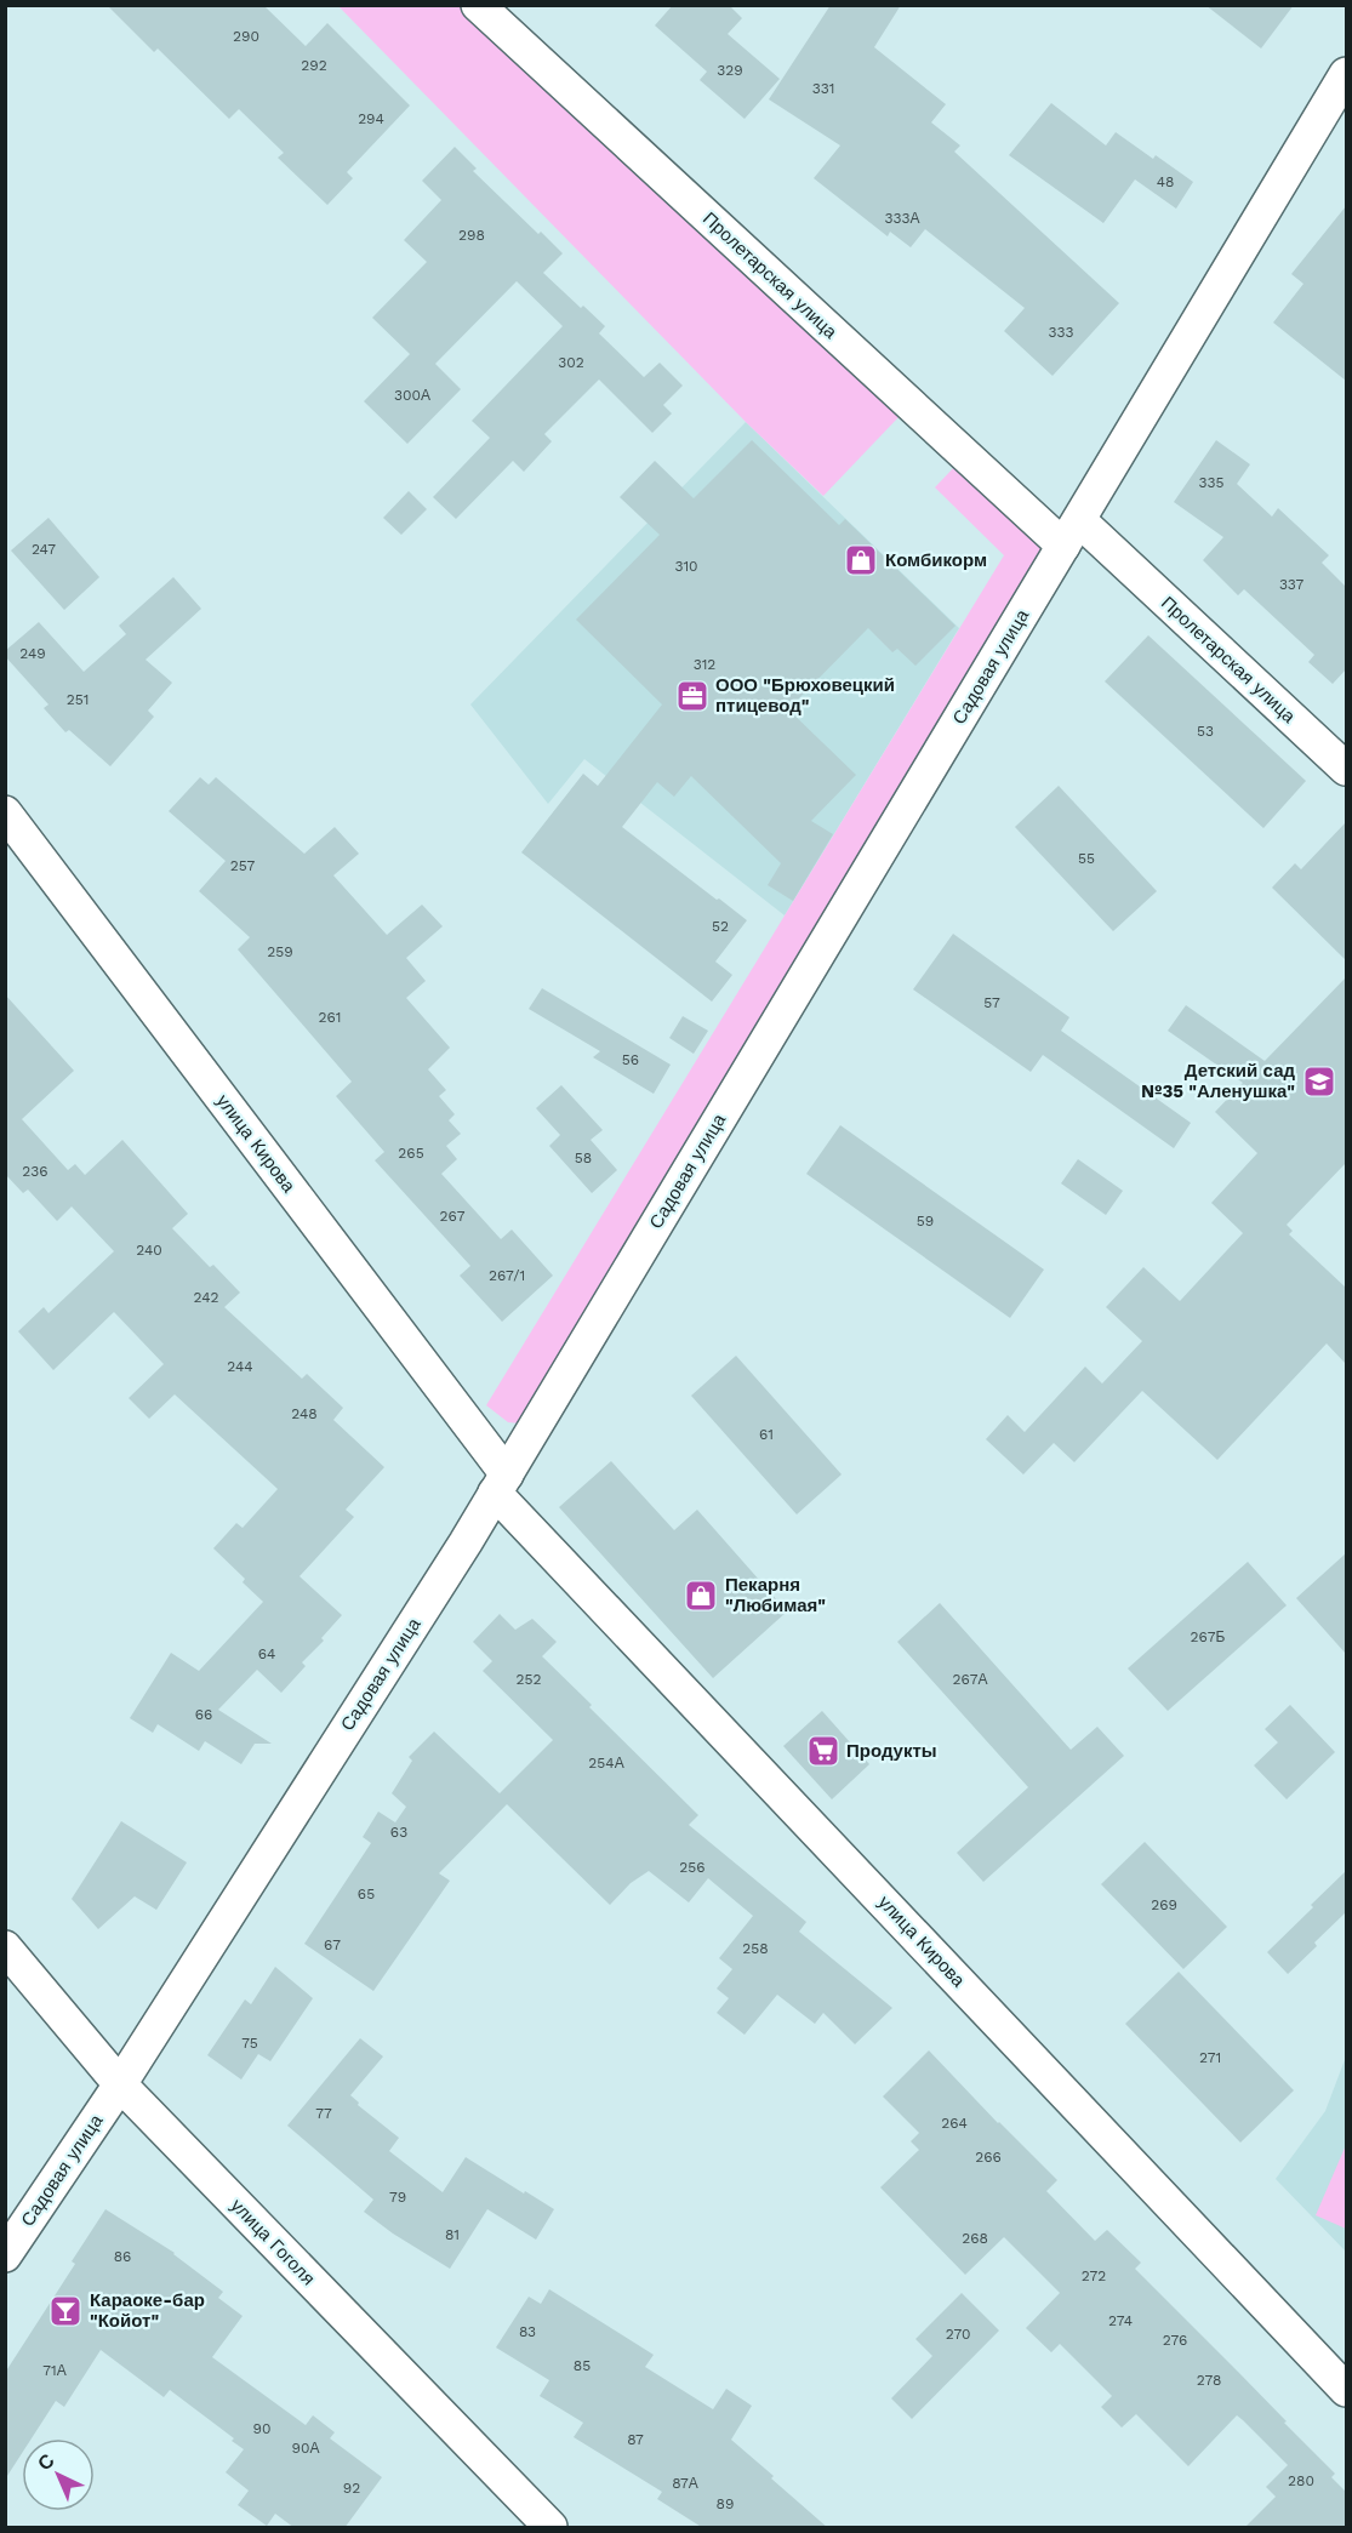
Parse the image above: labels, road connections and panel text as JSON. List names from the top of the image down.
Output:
{
  "streets": {
    "street": [
      "Пролетарская улица",
      "Садовая улица",
      "улица Кирова",
      "улица Гоголя"
    ]
  },
  "crossings": [
    ["Пролетарская улица", "Садовая улица"],
    ["Садовая улица", "улица Кирова"],
    ["Садовая улица", "улица Гоголя"]
  ],
  "places": {
    "shop": ["Комбикорм", "Пекарня \"Любимая\""],
    "office": ["ООО \"Брюховецкий птицевод\""],
    "school or university": ["Детский сад №35 \"Аленушка\""],
    "supermarket": ["Продукты"],
    "bar": ["Караоке-бар \"Койот\""]
  },
  "house_numbers": [
    "290",
    "292",
    "329",
    "331",
    "294",
    "48",
    "333А",
    "298",
    "333",
    "302",
    "300А",
    "335",
    "247",
    "310",
    "337",
    "249",
    "312",
    "251",
    "53",
    "55",
    "257",
    "52",
    "259",
    "57",
    "261",
    "56",
    "265",
    "58",
    "236",
    "267",
    "59",
    "240",
    "267/1",
    "242",
    "244",
    "248",
    "61",
    "267Б",
    "64",
    "252",
    "267А",
    "66",
    "254А",
    "63",
    "256",
    "65",
    "269",
    "67",
    "258",
    "75",
    "271",
    "77",
    "264",
    "266",
    "79",
    "81",
    "268",
    "86",
    "272",
    "274",
    "83",
    "270",
    "276",
    "85",
    "71А",
    "278",
    "90",
    "87",
    "90А",
    "280",
    "87А",
    "92",
    "89"
  ],
  "north": "top left"
}
